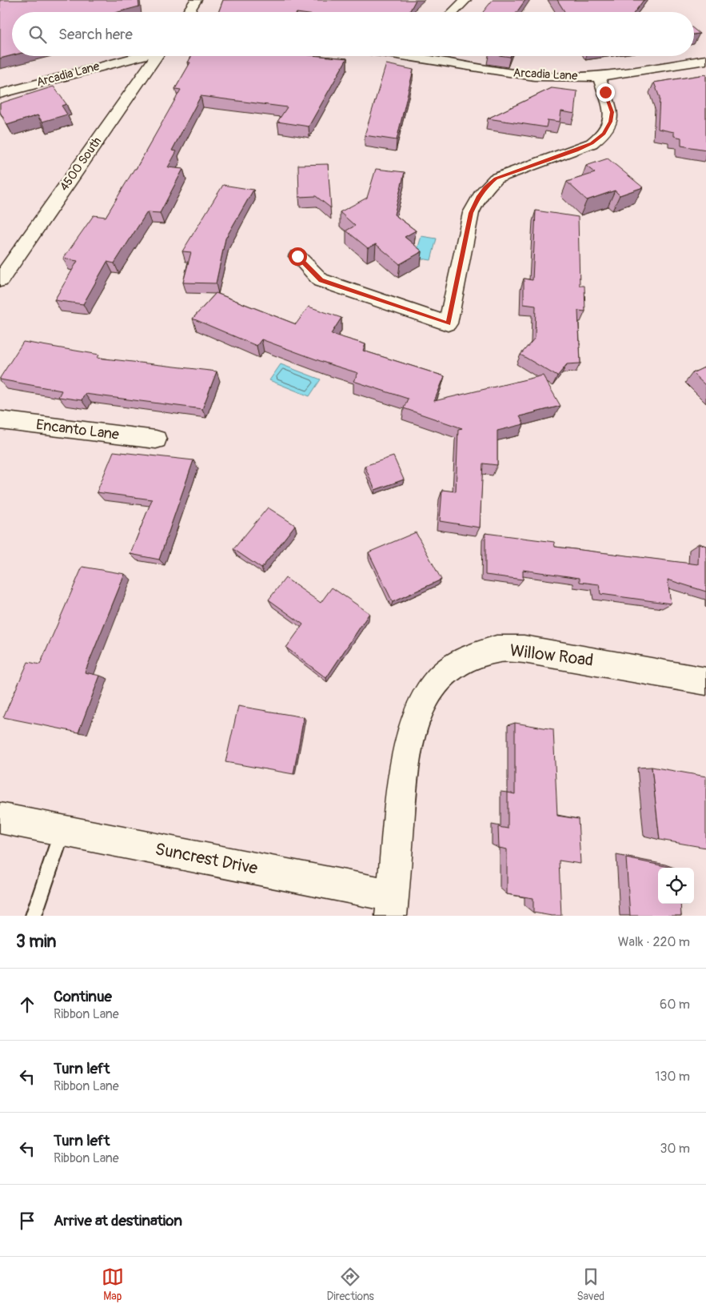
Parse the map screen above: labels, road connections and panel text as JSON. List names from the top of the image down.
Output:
{
  "streets": {
    "street": [
      "Arcadia Lane",
      "4500 South",
      "Encanto Lane",
      "Willow Road",
      "Suncrest Drive"
    ]
  },
  "crossings": [
    ["Willow Road", "Suncrest Drive"]
  ],
  "page": {
    "search": "Search here",
    "heading": ["3 min", "Walk · 220 m"],
    "list": [
      ["Continue", "Ribbon Lane", "60 m"],
      ["Turn left", "Ribbon Lane", "130 m"],
      ["Turn left", "Ribbon Lane", "30 m"],
      "Arrive at destination"
    ],
    "nav": ["Map", "Directions", "Saved"]
  }
}
